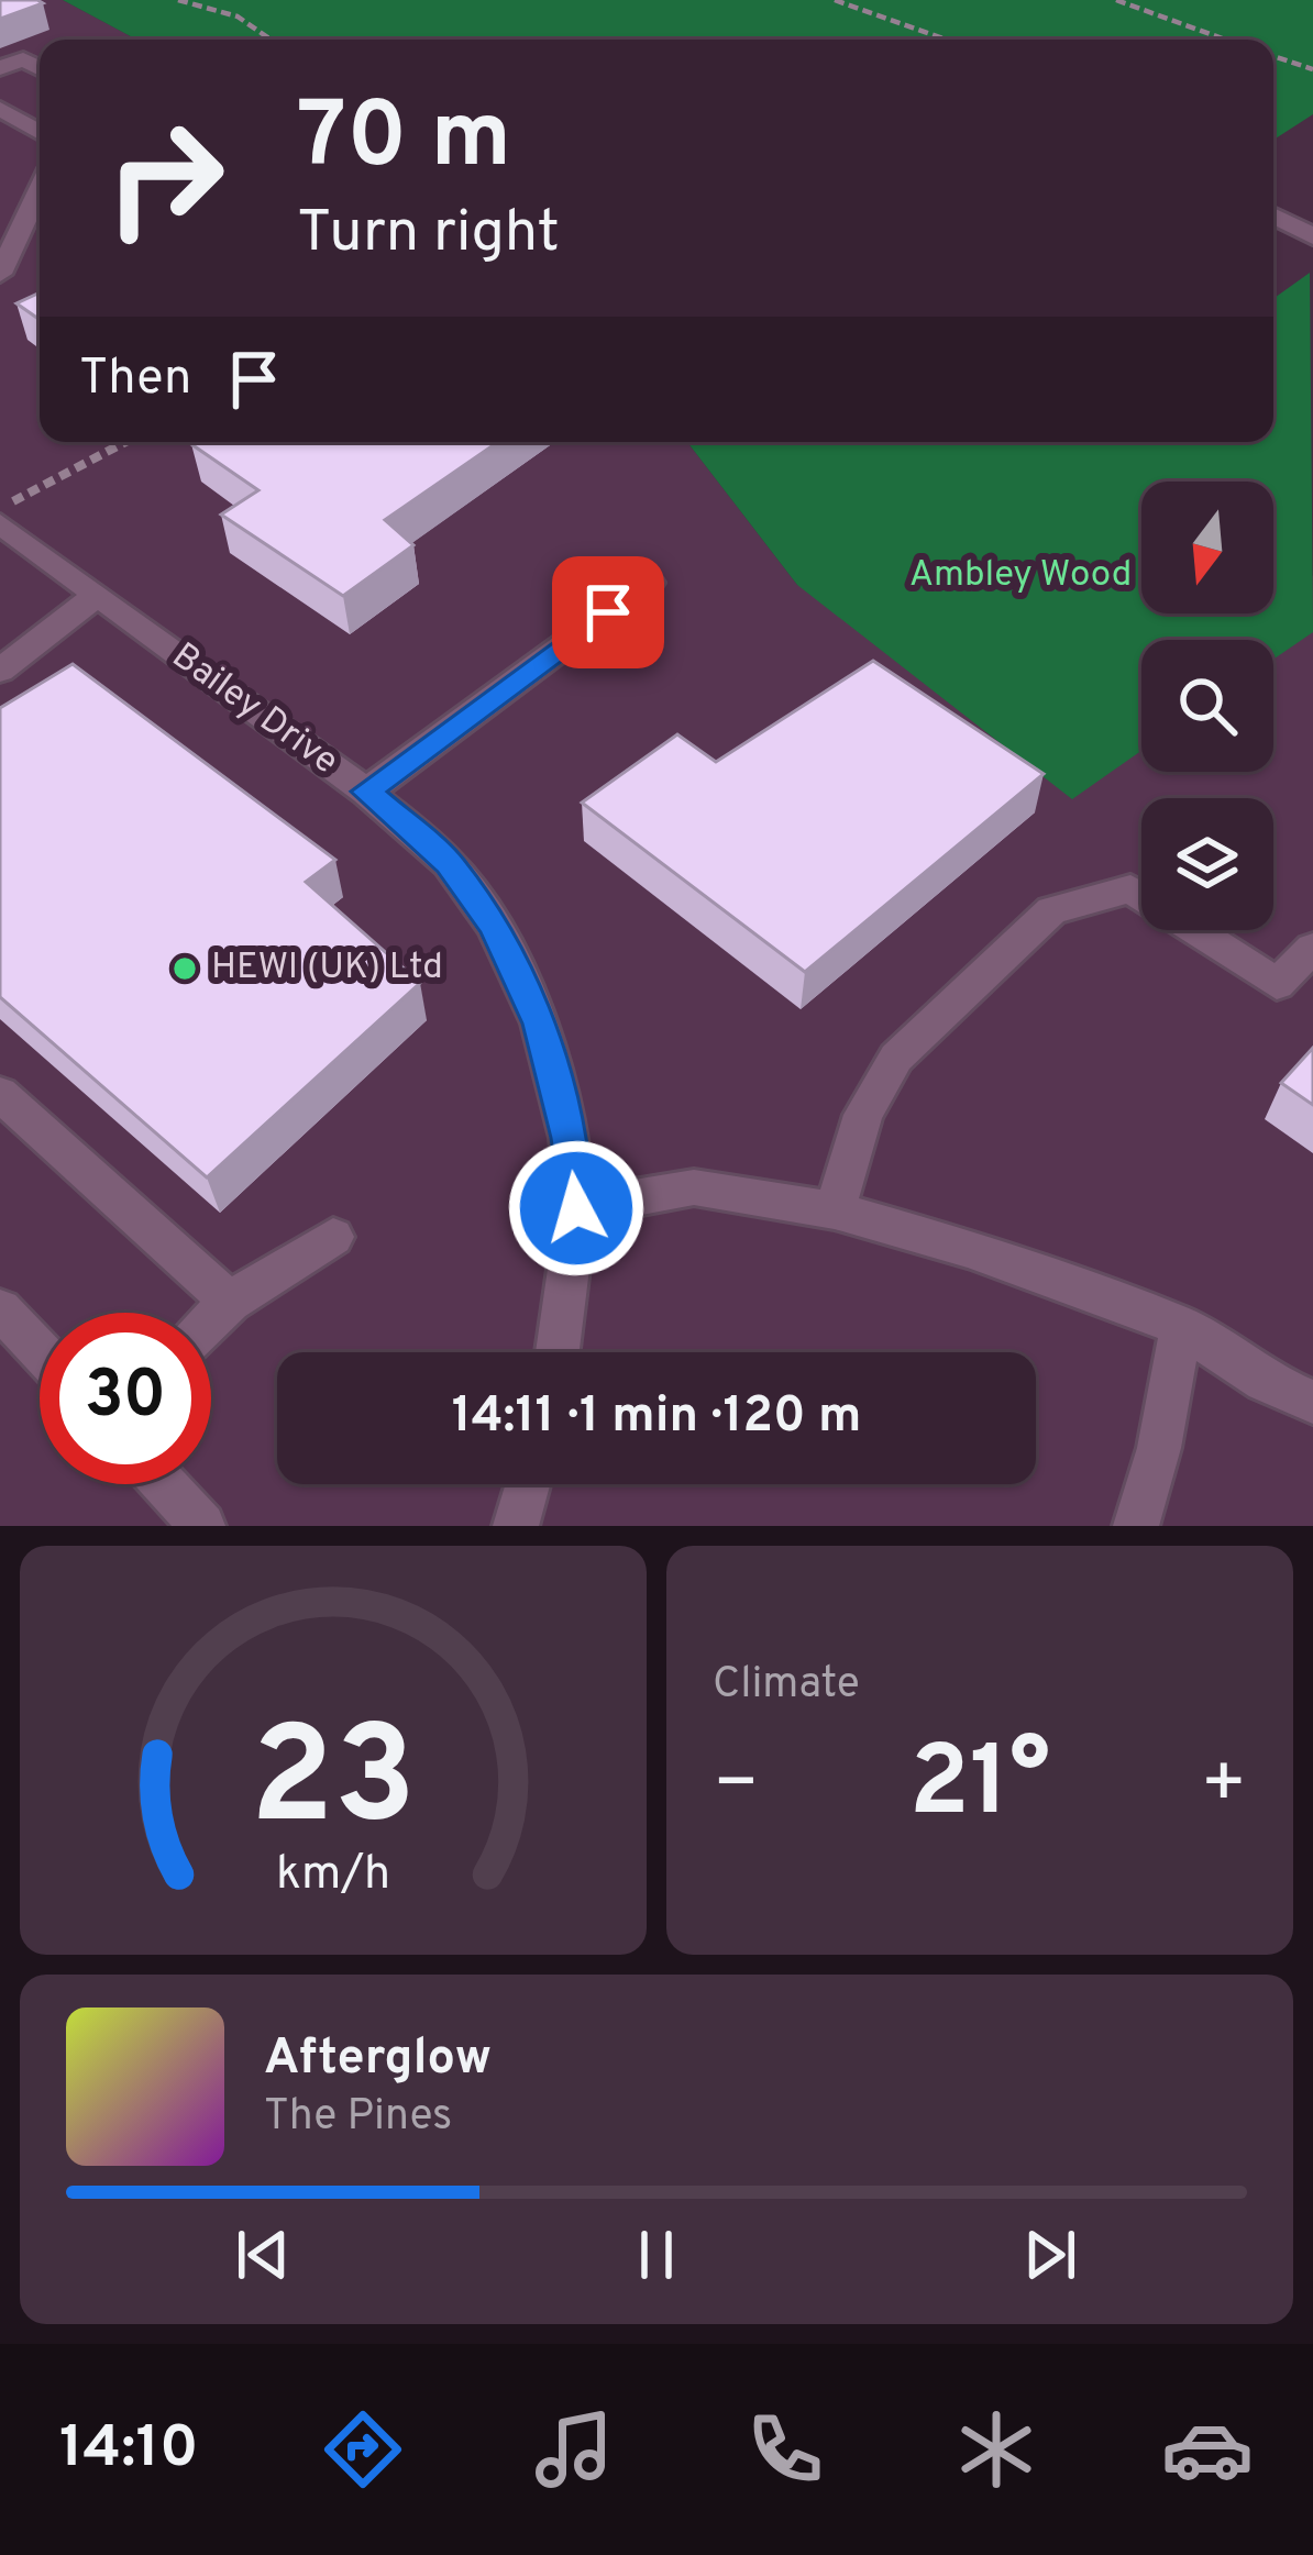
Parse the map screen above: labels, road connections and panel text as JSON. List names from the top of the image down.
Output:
{
  "streets": {
    "street": ["Bailey Drive"]
  },
  "parks": ["Ambley Wood"],
  "places": ["HEWI (UK) Ltd"],
  "north": "bottom",
  "page": {
    "turn": ["70 m", "Turn right"],
    "then": "Then",
    "limit": "30",
    "trip": "14:11 · 1 min · 120 m",
    "tile": "Climate",
    "heat": ["−", "21°", "+"],
    "song": ["Afterglow", "The Pines"],
    "tabs": "14:10",
    "gauge": ["23", "km/h"]
  }
}
